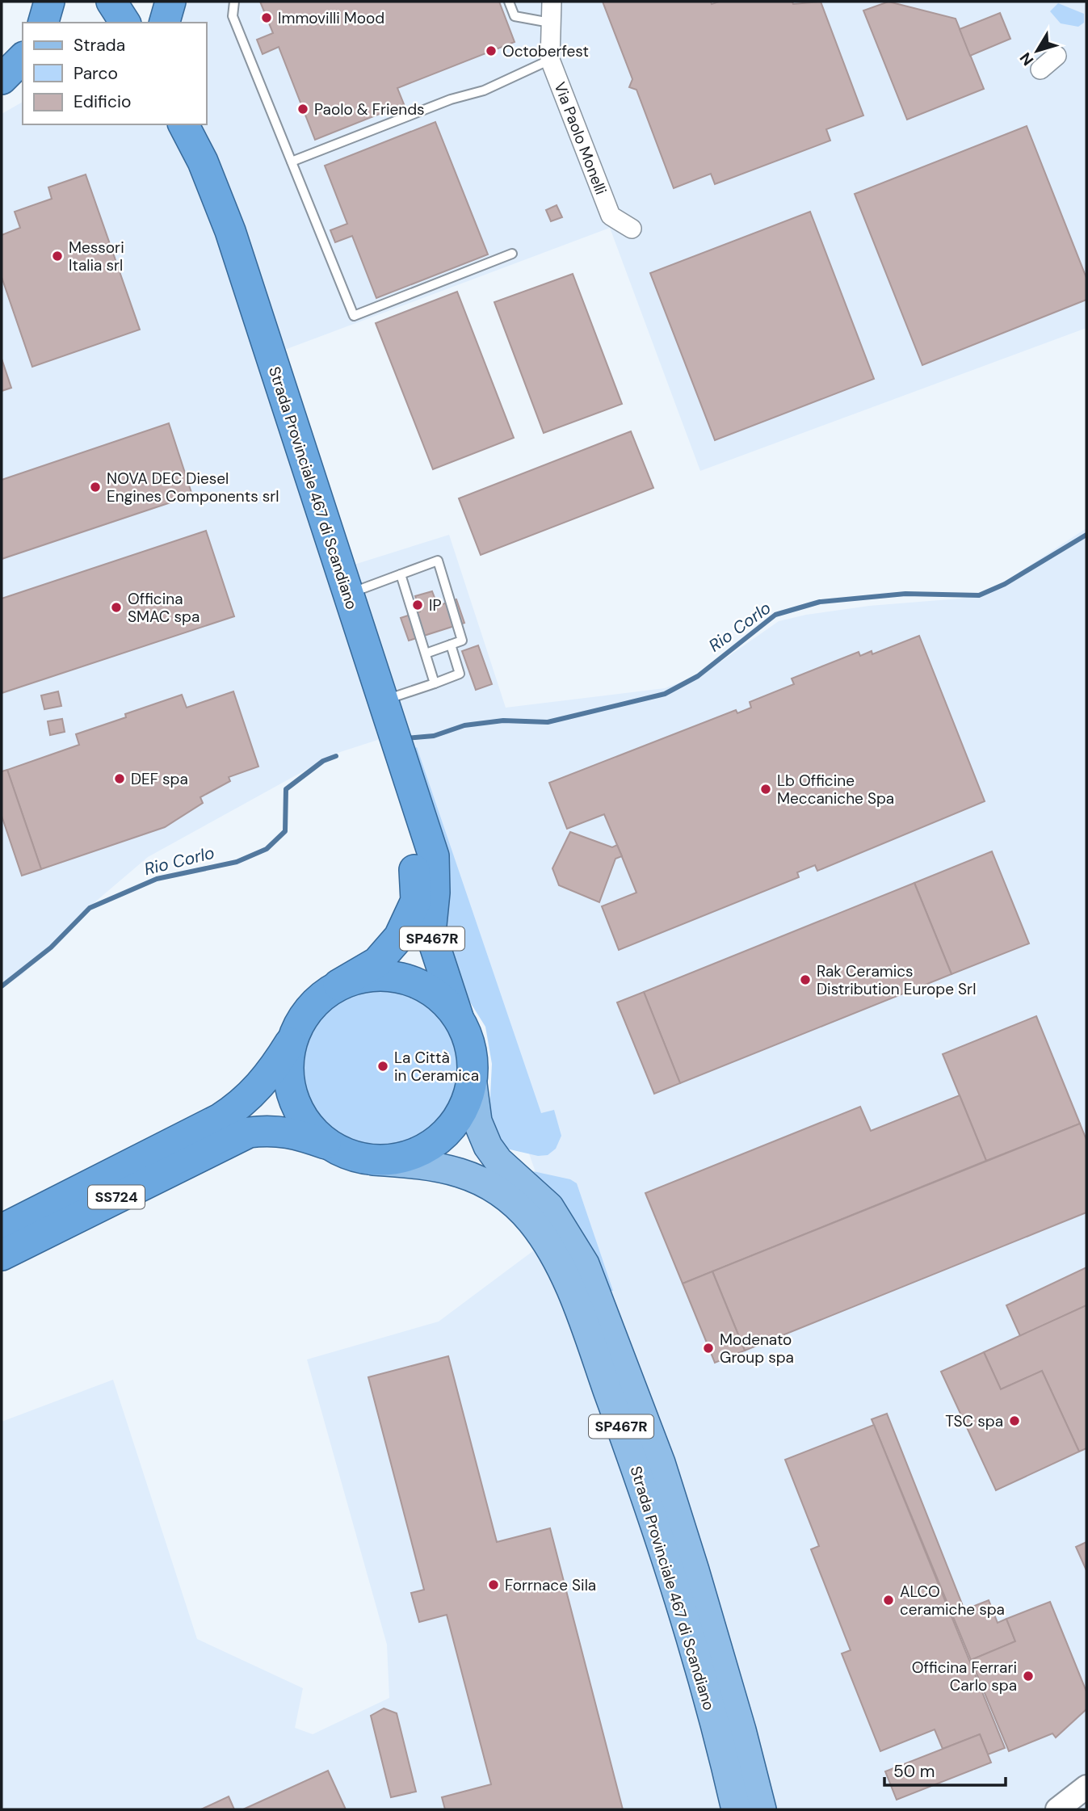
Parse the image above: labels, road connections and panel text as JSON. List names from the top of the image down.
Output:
{
  "streets": {
    "highway": ["Strada Provinciale 467 di Scandiano", "SP467R", "SS724"],
    "street": ["Via Paolo Monelli"]
  },
  "crossings": [
    ["Strada Provinciale 467 di Scandiano", "SP467R"],
    ["Strada Provinciale 467 di Scandiano", "SS724"],
    ["SP467R", "SS724"]
  ],
  "water": ["Rio Corlo"],
  "places": [
    "Immovilli Mood",
    "Octoberfest",
    "Paolo & Friends",
    "Messori Italia srl",
    "NOVA DEC Diesel Engines Components srl",
    "IP",
    "Officina SMAC spa",
    "DEF spa",
    "Lb Officine Meccaniche Spa",
    "Rak Ceramics Distribution Europe Srl",
    "La Città in Ceramica",
    "Modenato Group spa",
    "TSC spa",
    "Forrnace Sila",
    "ALCO ceramiche spa",
    "Officina Ferrari Carlo spa"
  ],
  "legend": ["Strada", "Parco", "Edificio"],
  "scale_bar": "50 m",
  "north": "bottom left"
}
